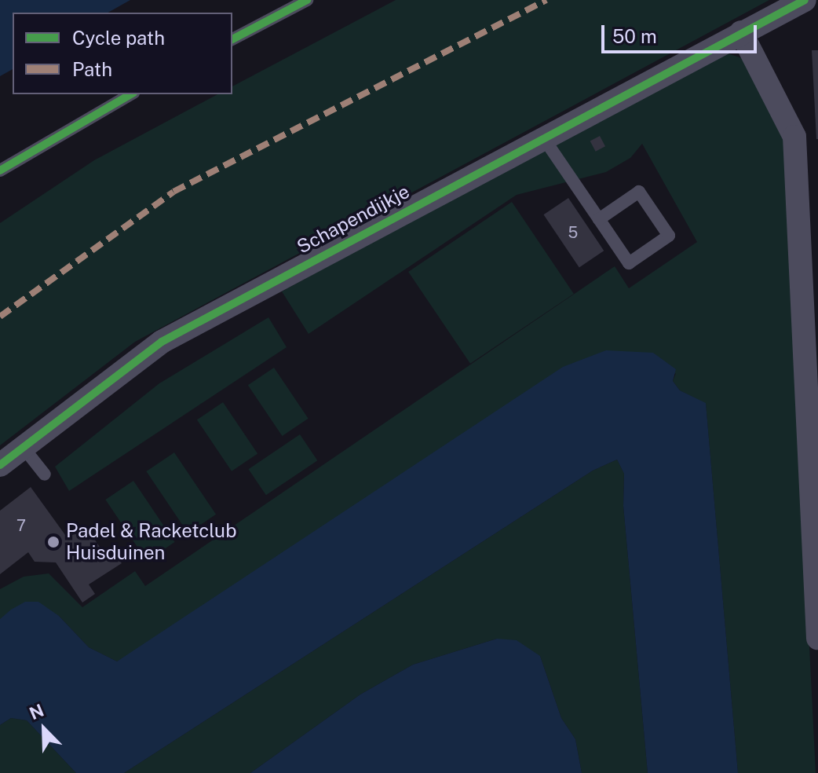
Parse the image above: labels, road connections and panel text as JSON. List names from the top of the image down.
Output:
{
  "streets": {
    "street": ["Schapendijkje"]
  },
  "places": ["Padel & Racketclub Huisduinen"],
  "house_numbers": ["5", "7"],
  "legend": ["Cycle path", "Path"],
  "scale_bar": "50 m",
  "north": "top left"
}
